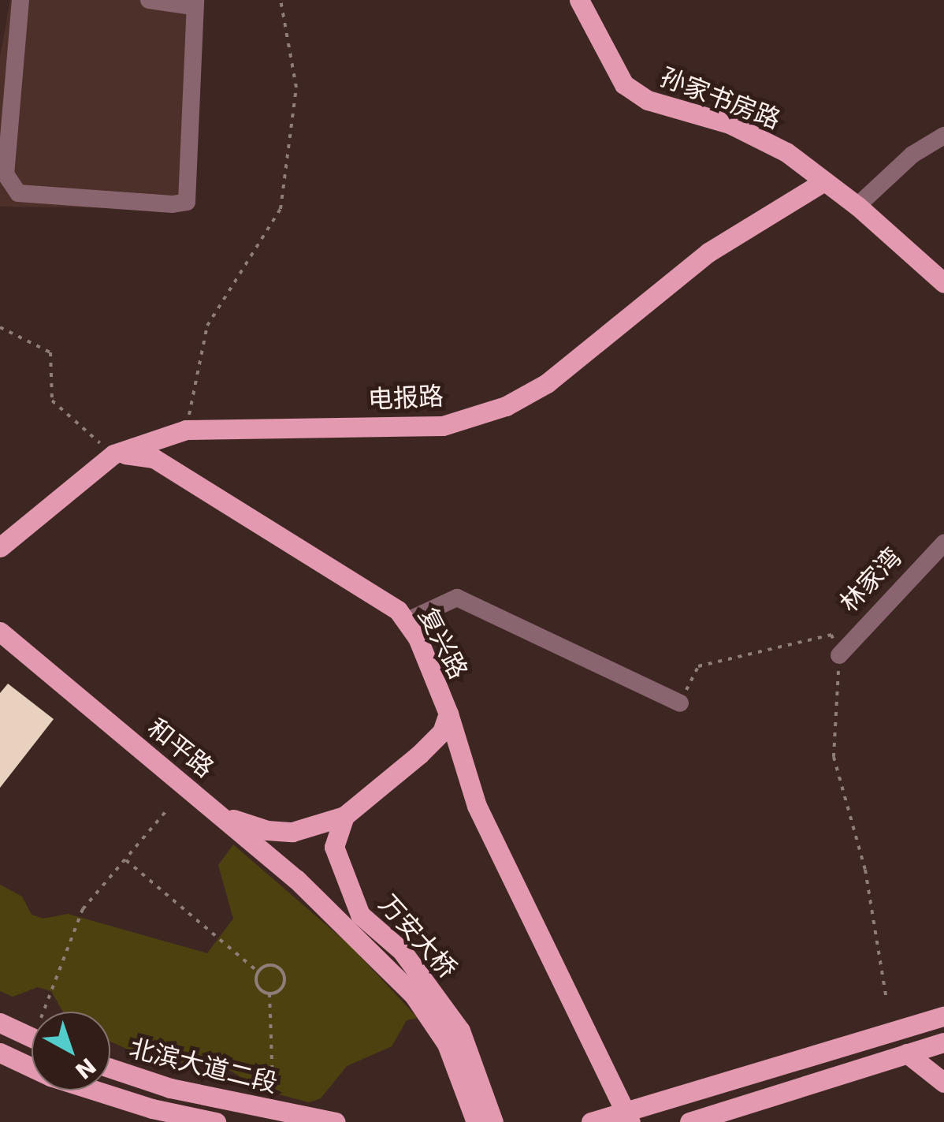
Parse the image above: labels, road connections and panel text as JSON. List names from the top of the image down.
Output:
{
  "streets": {
    "main road": [
      "孙家书房路",
      "电报路",
      "复兴路",
      "和平路",
      "万安大桥",
      "北滨大道二段"
    ],
    "street": ["林家湾"]
  },
  "crossings": [
    ["孙家书房路", "电报路"],
    ["电报路", "复兴路"],
    ["和平路", "万安大桥"]
  ],
  "north": "bottom right"
}
